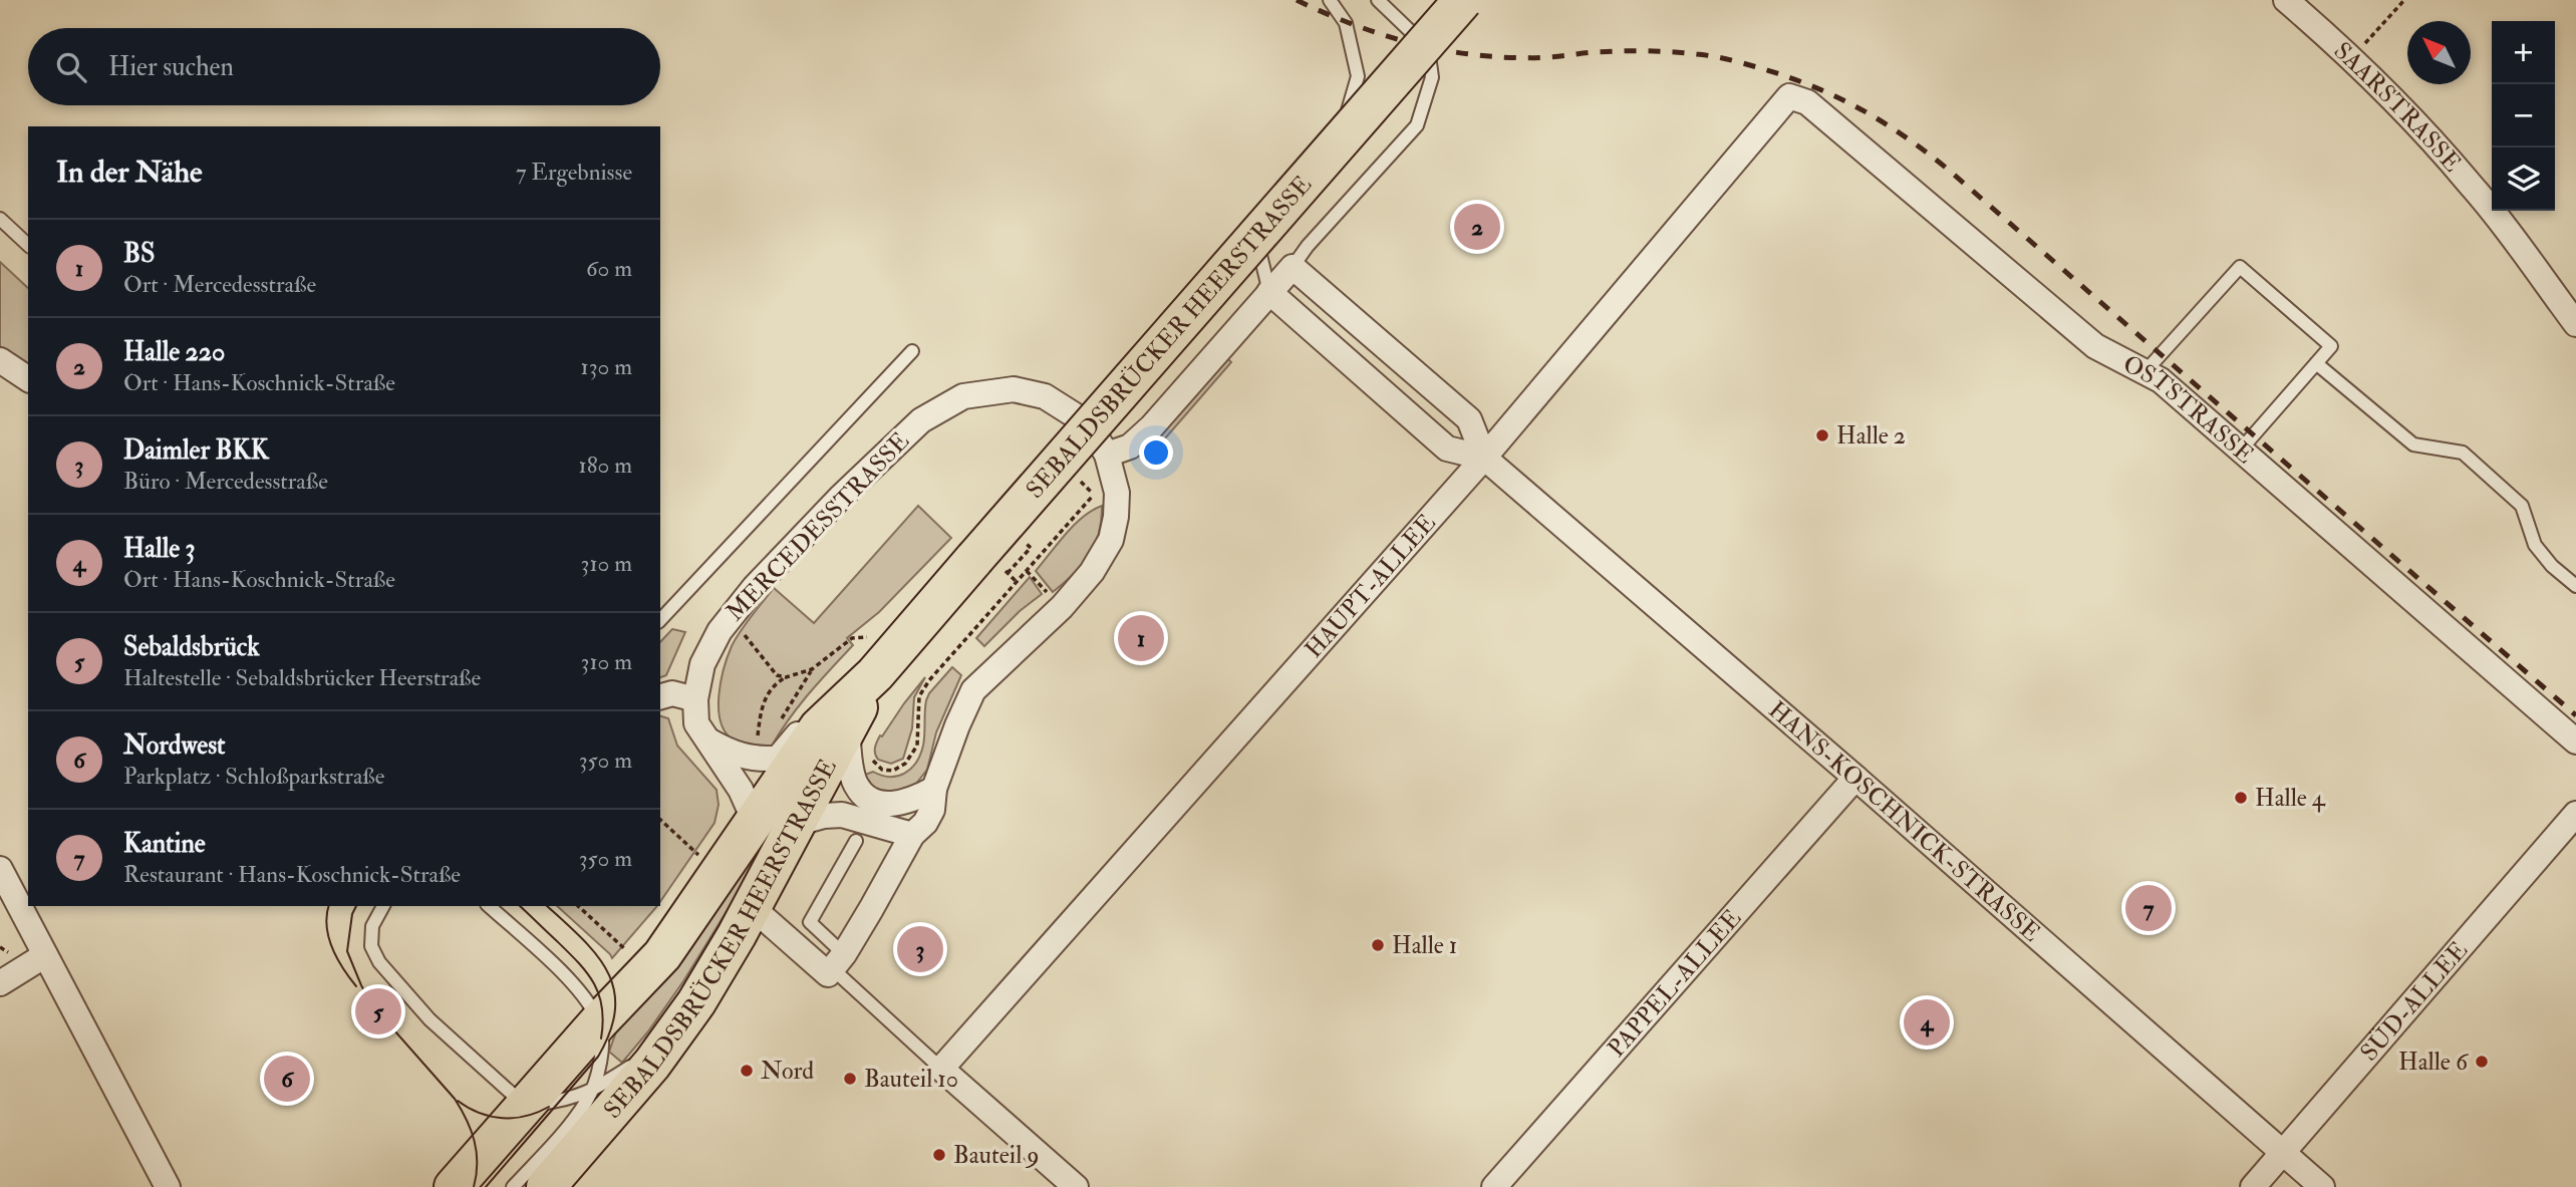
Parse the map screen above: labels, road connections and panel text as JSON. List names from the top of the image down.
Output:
{
  "streets": {
    "main road": ["SEBALDSBRÜCKER HEERSTRASSE"],
    "street": [
      "SAARSTRASSE",
      "OSTSTRASSE",
      "MERCEDESSTRASSE",
      "HAUPT-ALLEE",
      "HANS-KOSCHNICK-STRASSE",
      "PAPPEL-ALLEE",
      "SÜD-ALLEE"
    ]
  },
  "crossings": [
    ["SEBALDSBRÜCKER HEERSTRASSE", "MERCEDESSTRASSE"],
    ["OSTSTRASSE", "HAUPT-ALLEE"],
    ["HAUPT-ALLEE", "HANS-KOSCHNICK-STRASSE"],
    ["HANS-KOSCHNICK-STRASSE", "PAPPEL-ALLEE"],
    ["HANS-KOSCHNICK-STRASSE", "SÜD-ALLEE"]
  ],
  "places": [
    "Halle 2",
    "Halle 4",
    "Halle 1",
    "Halle 6",
    "Nord",
    "Bauteil 10",
    "Bauteil 9"
  ],
  "north": "top left",
  "page": {
    "map_buttons": ["+", "−"],
    "search": "Hier suchen",
    "heading": ["In der Nähe", "7 Ergebnisse"],
    "pins": [
      "2",
      "1",
      "7",
      "3",
      "5",
      "4",
      "6"
    ],
    "list": [
      {
        "mark": "1",
        "name": "BS",
        "note": "Ort · Mercedesstraße",
        "value": "60 m"
      },
      {
        "mark": "2",
        "name": "Halle 220",
        "note": "Ort · Hans-Koschnick-Straße",
        "value": "130 m"
      },
      {
        "mark": "3",
        "name": "Daimler BKK",
        "note": "Büro · Mercedesstraße",
        "value": "180 m"
      },
      {
        "mark": "4",
        "name": "Halle 3",
        "note": "Ort · Hans-Koschnick-Straße",
        "value": "310 m"
      },
      {
        "mark": "5",
        "name": "Sebaldsbrück",
        "note": "Haltestelle · Sebaldsbrücker Heerstraße",
        "value": "310 m"
      },
      {
        "mark": "6",
        "name": "Nordwest",
        "note": "Parkplatz · Schloßparkstraße",
        "value": "350 m"
      },
      {
        "mark": "7",
        "name": "Kantine",
        "note": "Restaurant · Hans-Koschnick-Straße",
        "value": "350 m"
      }
    ]
  }
}
